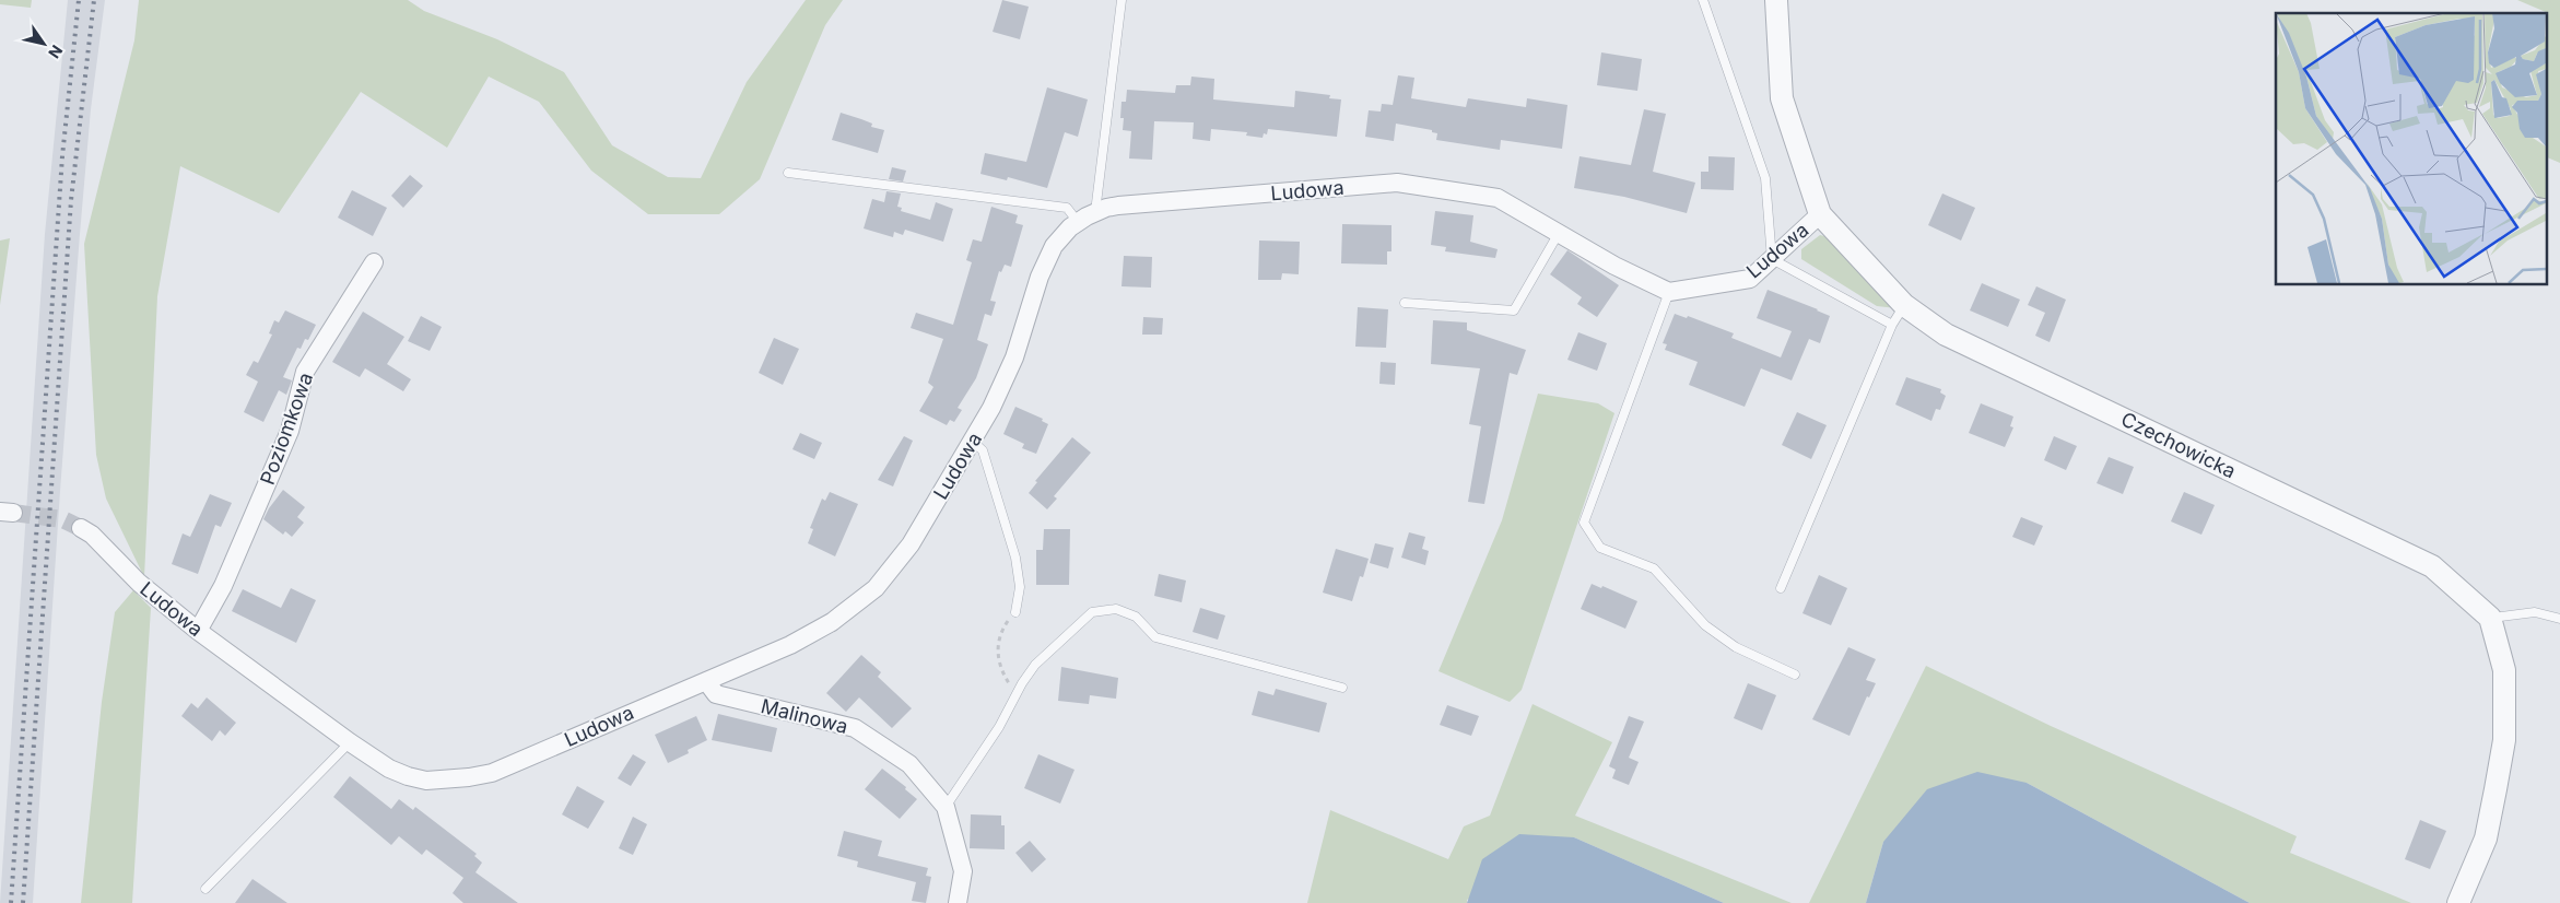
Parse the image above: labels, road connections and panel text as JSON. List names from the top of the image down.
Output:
{
  "streets": {
    "street": [
      "Ludowa",
      "Poziomkowa",
      "Czechowicka",
      "Malinowa"
    ]
  },
  "crossings": [
    ["Ludowa", "Poziomkowa"],
    ["Ludowa", "Czechowicka"],
    ["Ludowa", "Malinowa"]
  ],
  "north": "bottom right"
}
